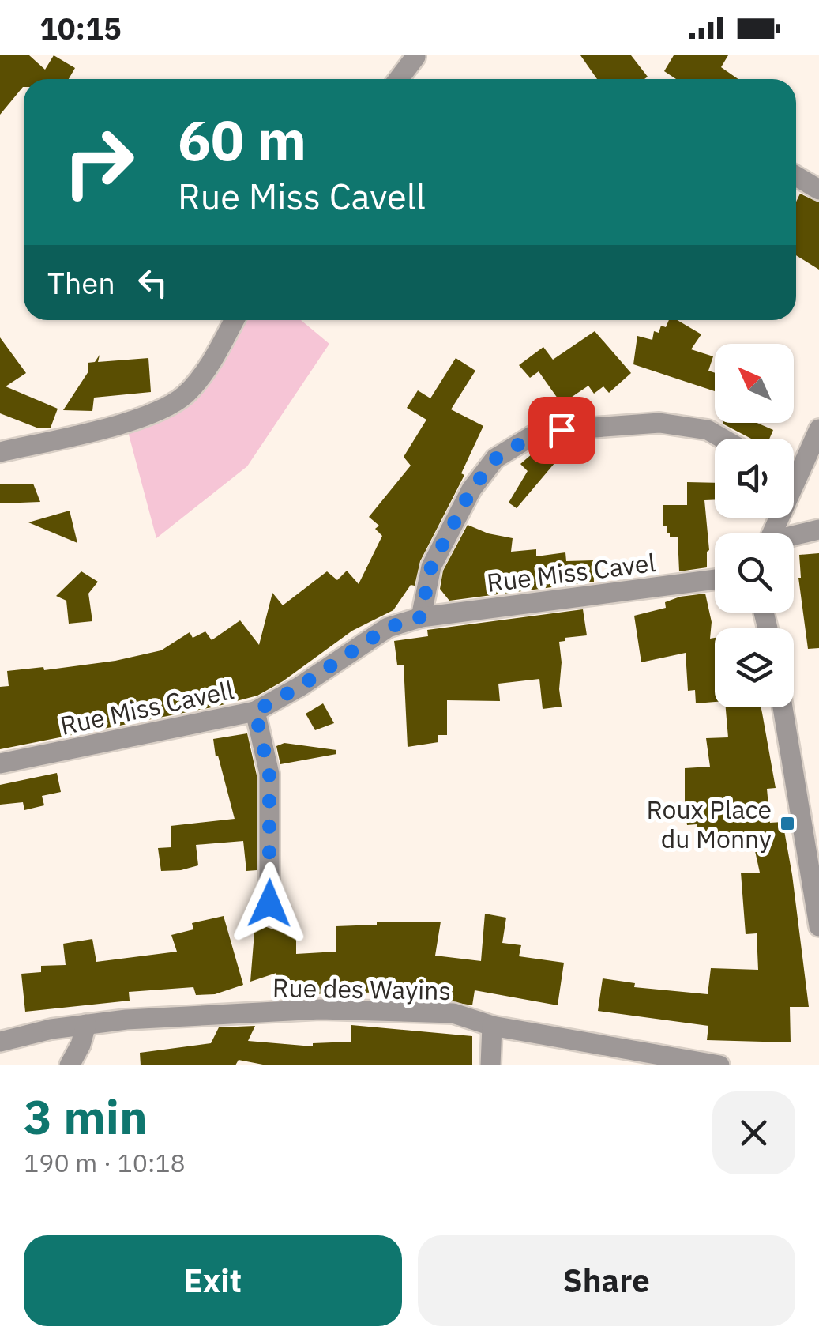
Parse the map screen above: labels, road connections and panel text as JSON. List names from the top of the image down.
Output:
{
  "streets": {
    "street": ["Rue Miss Cavel", "Rue Miss Cavell", "Rue des Wayins"]
  },
  "crossings": [
    ["Rue Miss Cavel", "Rue Miss Cavell"]
  ],
  "places": {
    "transit": ["Roux Place du Monny"]
  },
  "north": "top left",
  "page": {
    "status": "10:15",
    "turn": ["60 m", "Rue Miss Cavell"],
    "then": "Then",
    "heading": ["3 min", "190 m · 10:18"],
    "buttons": ["Exit", "Share"]
  }
}
